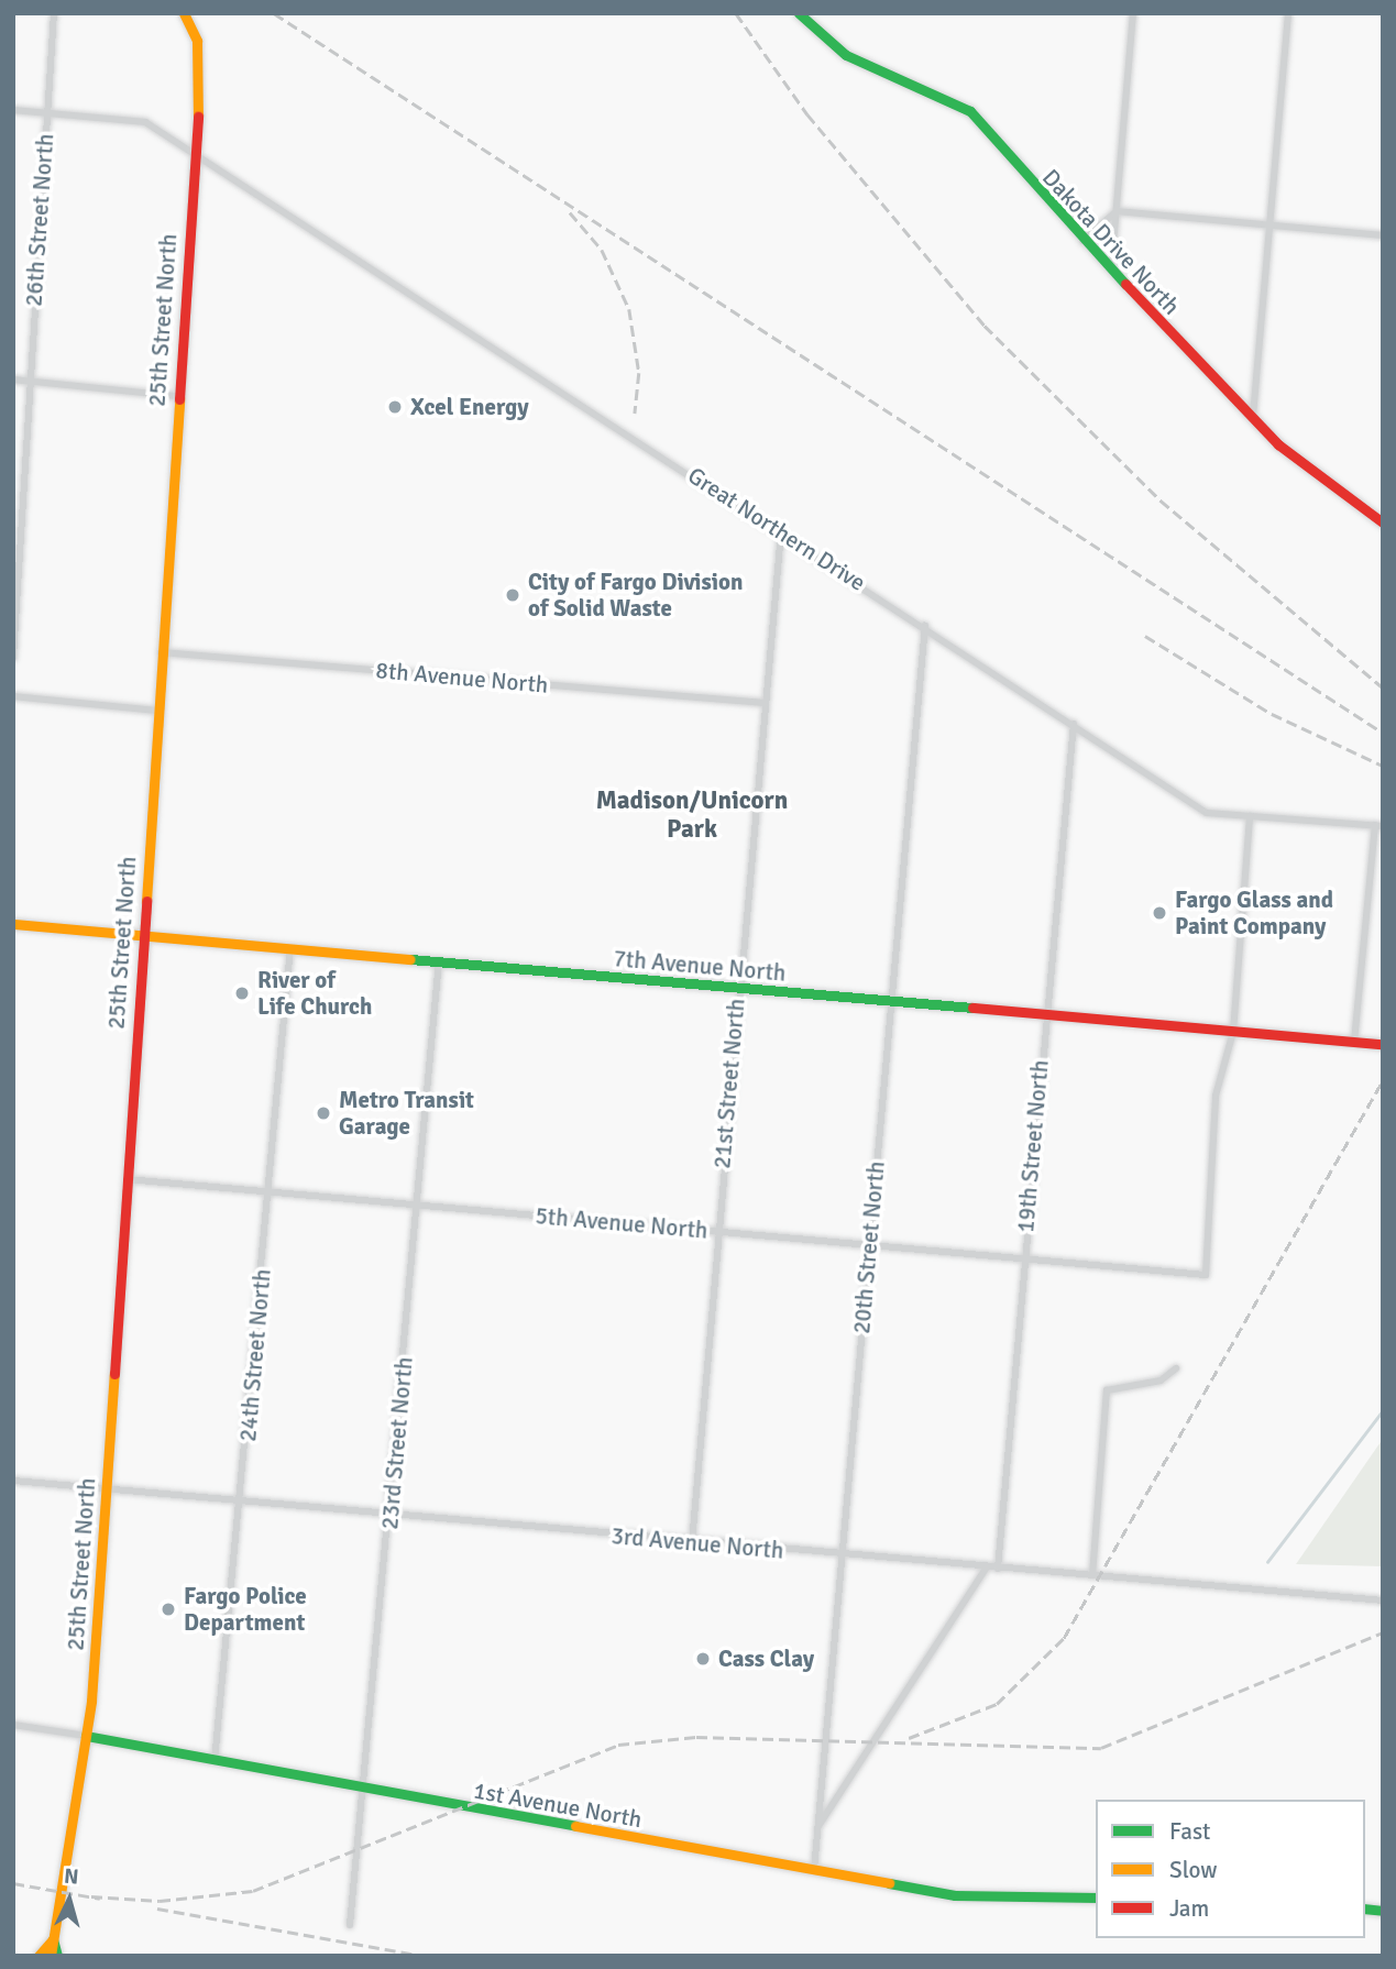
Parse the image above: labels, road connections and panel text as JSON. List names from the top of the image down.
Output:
{
  "streets": {
    "street": [
      "26th Street North",
      "Dakota Drive North",
      "25th Street North",
      "Great Northern Drive",
      "8th Avenue North",
      "7th Avenue North",
      "21st Street North",
      "19th Street North",
      "5th Avenue North",
      "20th Street North",
      "24th Street North",
      "23rd Street North",
      "3rd Avenue North",
      "1st Avenue North"
    ]
  },
  "crossings": [
    ["26th Street North", "Great Northern Drive"],
    ["25th Street North", "Great Northern Drive"],
    ["25th Street North", "8th Avenue North"],
    ["25th Street North", "7th Avenue North"],
    ["25th Street North", "5th Avenue North"],
    ["25th Street North", "3rd Avenue North"],
    ["25th Street North", "1st Avenue North"],
    ["Great Northern Drive", "21st Street North"],
    ["Great Northern Drive", "19th Street North"],
    ["Great Northern Drive", "20th Street North"],
    ["8th Avenue North", "21st Street North"],
    ["7th Avenue North", "21st Street North"],
    ["7th Avenue North", "19th Street North"],
    ["7th Avenue North", "5th Avenue North"],
    ["7th Avenue North", "20th Street North"],
    ["7th Avenue North", "24th Street North"],
    ["7th Avenue North", "23rd Street North"],
    ["21st Street North", "5th Avenue North"],
    ["21st Street North", "3rd Avenue North"],
    ["19th Street North", "5th Avenue North"],
    ["19th Street North", "3rd Avenue North"],
    ["5th Avenue North", "20th Street North"],
    ["5th Avenue North", "24th Street North"],
    ["5th Avenue North", "23rd Street North"],
    ["20th Street North", "3rd Avenue North"],
    ["20th Street North", "1st Avenue North"],
    ["24th Street North", "3rd Avenue North"],
    ["24th Street North", "1st Avenue North"],
    ["23rd Street North", "3rd Avenue North"],
    ["23rd Street North", "1st Avenue North"]
  ],
  "districts": ["Madison/Unicorn Park"],
  "places": [
    "Xcel Energy",
    "City of Fargo Division of Solid Waste",
    "Fargo Glass and Paint Company",
    "River of Life Church",
    "Metro Transit Garage",
    "Fargo Police Department",
    "Cass Clay"
  ],
  "legend": ["Fast", "Slow", "Jam"],
  "north": "top"
}
